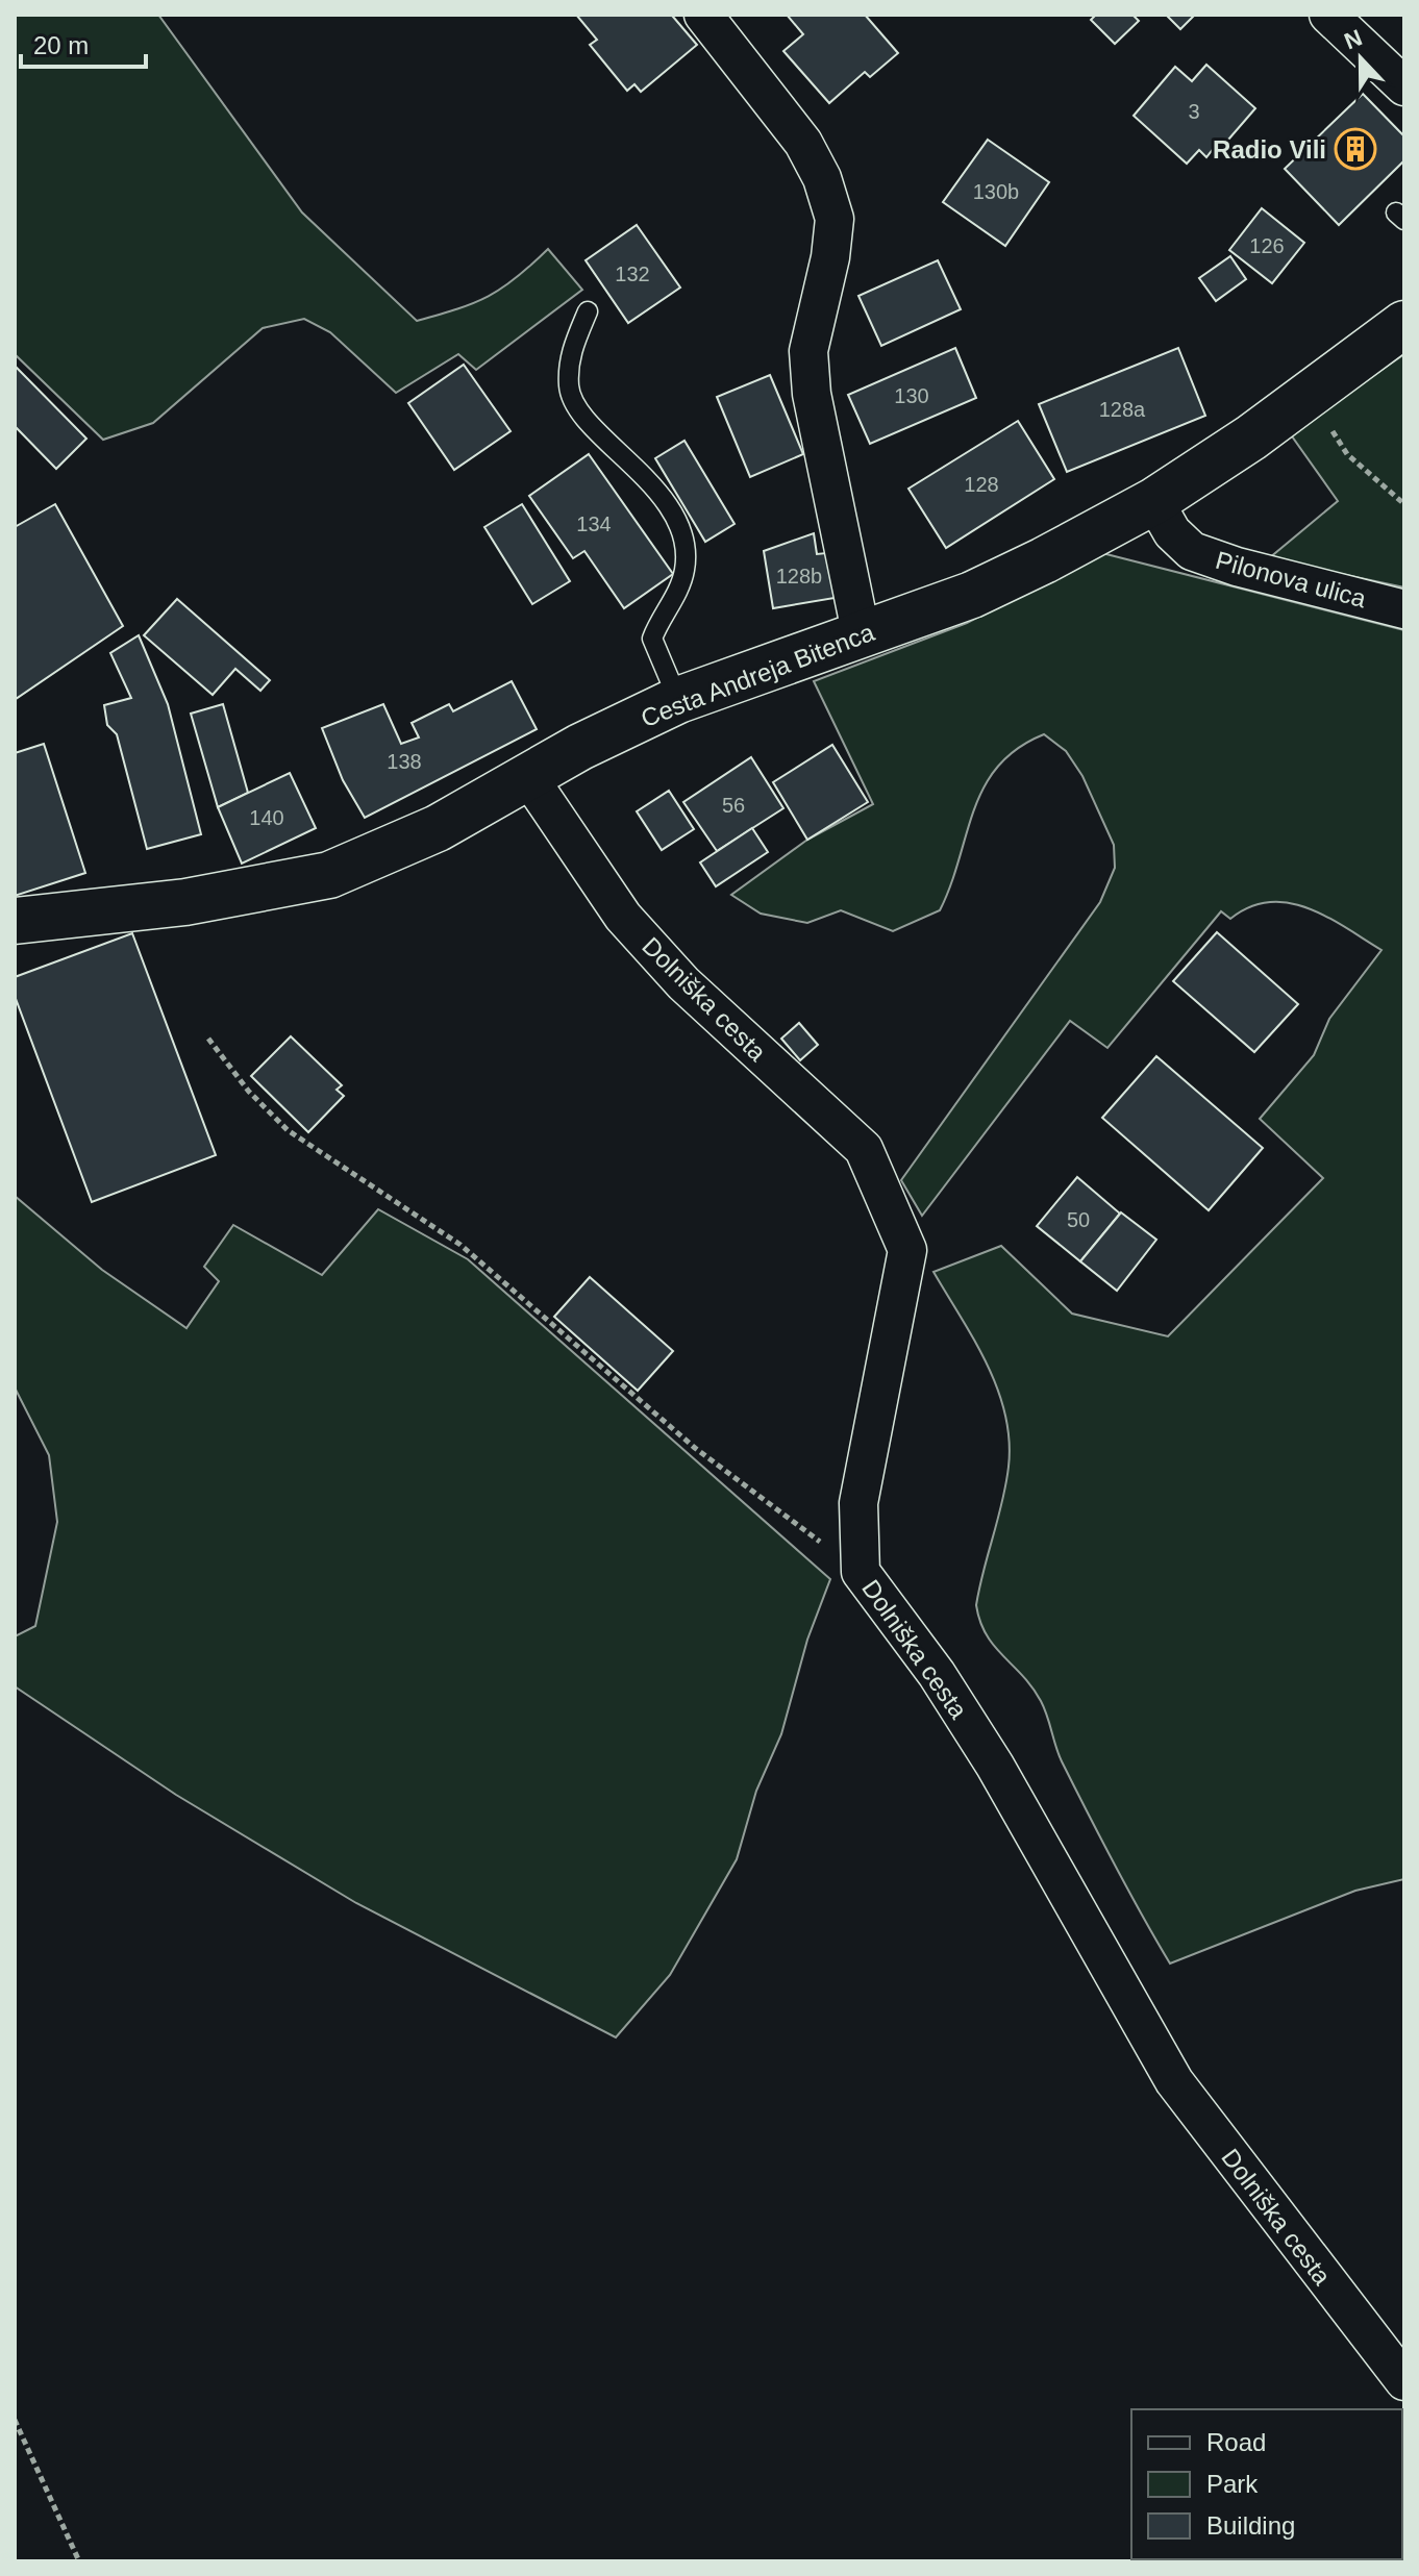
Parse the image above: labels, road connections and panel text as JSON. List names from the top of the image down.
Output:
{
  "streets": {
    "street": ["Pilonova ulica", "Cesta Andreja Bitenca", "Dolniška cesta"]
  },
  "crossings": [
    ["Pilonova ulica", "Cesta Andreja Bitenca"],
    ["Cesta Andreja Bitenca", "Dolniška cesta"]
  ],
  "places": {
    "building": ["Radio Vili"]
  },
  "house_numbers": [
    "3",
    "130b",
    "126",
    "132",
    "130",
    "128a",
    "128",
    "134",
    "128b",
    "138",
    "56",
    "140",
    "50"
  ],
  "legend": ["Road", "Park", "Building"],
  "scale_bar": "20 m",
  "north": "top"
}
